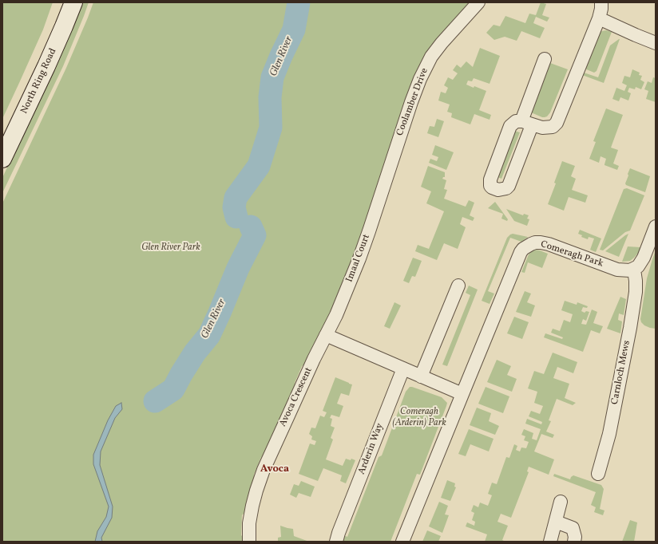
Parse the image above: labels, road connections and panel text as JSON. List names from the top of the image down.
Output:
{
  "streets": {
    "main road": ["North Ring Road"],
    "street": [
      "Coolamber Drive",
      "Comeragh Park",
      "Imaal Court",
      "Carnloch Mews",
      "Avoca Crescent",
      "Arderin Way"
    ]
  },
  "crossings": [
    ["Coolamber Drive", "Imaal Court"],
    ["Comeragh Park", "Carnloch Mews"],
    ["Imaal Court", "Avoca Crescent"]
  ],
  "districts": ["Avoca"],
  "water": ["Glen River"],
  "parks": ["Glen River Park", "Comeragh (Arderin) Park"]
}
